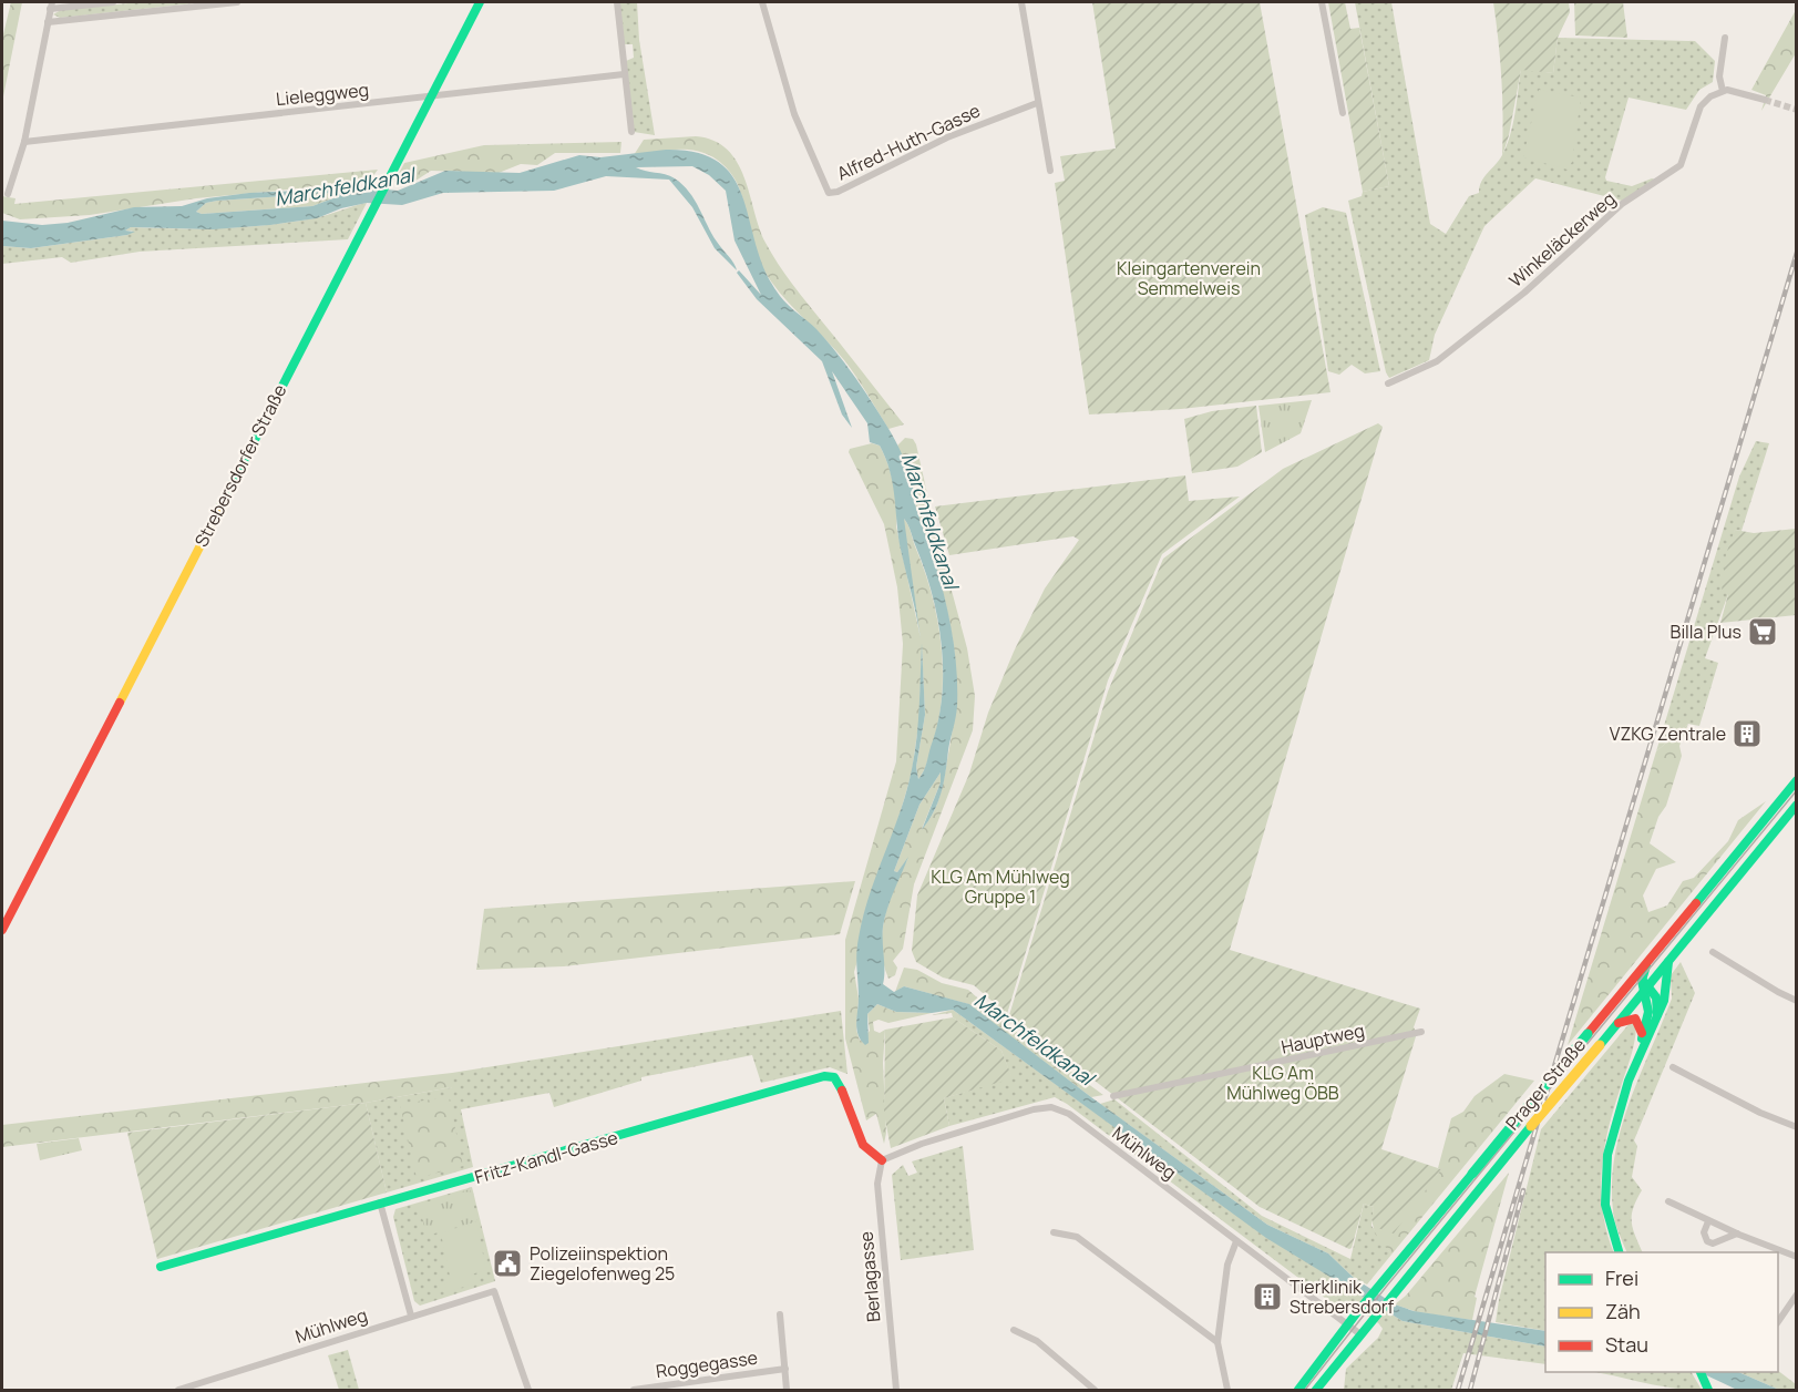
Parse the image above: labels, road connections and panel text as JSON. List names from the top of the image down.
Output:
{
  "streets": {
    "main road": ["Strebersdorfer Straße", "Prager Straße", "Fritz-Kandl-Gasse"],
    "street": [
      "Lieleggweg",
      "Alfred-Huth-Gasse",
      "Winkeläckerweg",
      "Hauptweg",
      "Mühlweg",
      "Berlagasse",
      "Roggegasse"
    ]
  },
  "crossings": [
    ["Lieleggweg", "Strebersdorfer Straße"],
    ["Prager Straße", "Mühlweg"],
    ["Mühlweg", "Fritz-Kandl-Gasse"],
    ["Mühlweg", "Berlagasse"],
    ["Fritz-Kandl-Gasse", "Berlagasse"]
  ],
  "water": ["Marchfeldkanal"],
  "parks": ["Kleingartenverein Semmelweis", "KLG Am Mühlweg Gruppe 1", "KLG Am Mühlweg ÖBB"],
  "places": {
    "supermarket": ["Billa Plus"],
    "building": ["VZKG Zentrale", "Tierklinik Strebersdorf"],
    "public building": ["Polizeiinspektion Ziegelofenweg 25"]
  },
  "legend": ["Frei", "Zäh", "Stau"]
}
